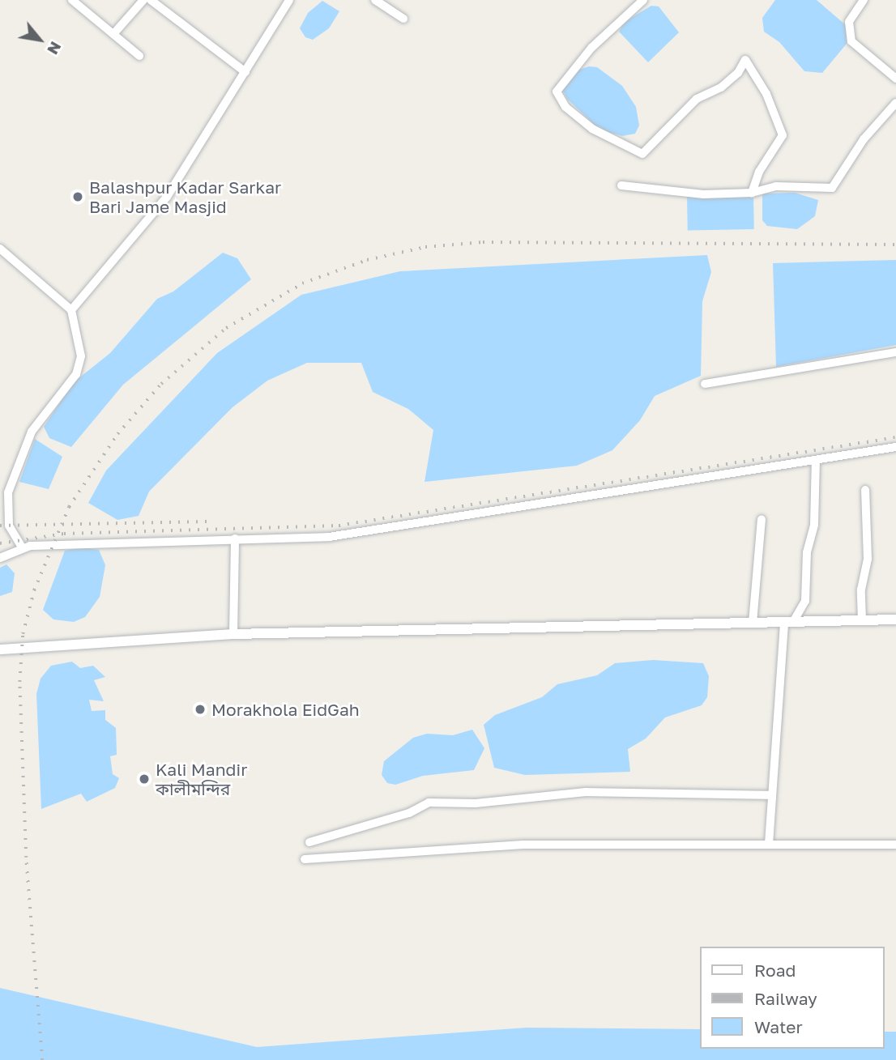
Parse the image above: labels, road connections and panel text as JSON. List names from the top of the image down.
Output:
{
  "places": ["Balashpur Kadar Sarkar Bari Jame Masjid", "Morakhola EidGah", "Kali Mandir কালীমন্দির"],
  "legend": ["Road", "Railway", "Water"],
  "north": "bottom right"
}
